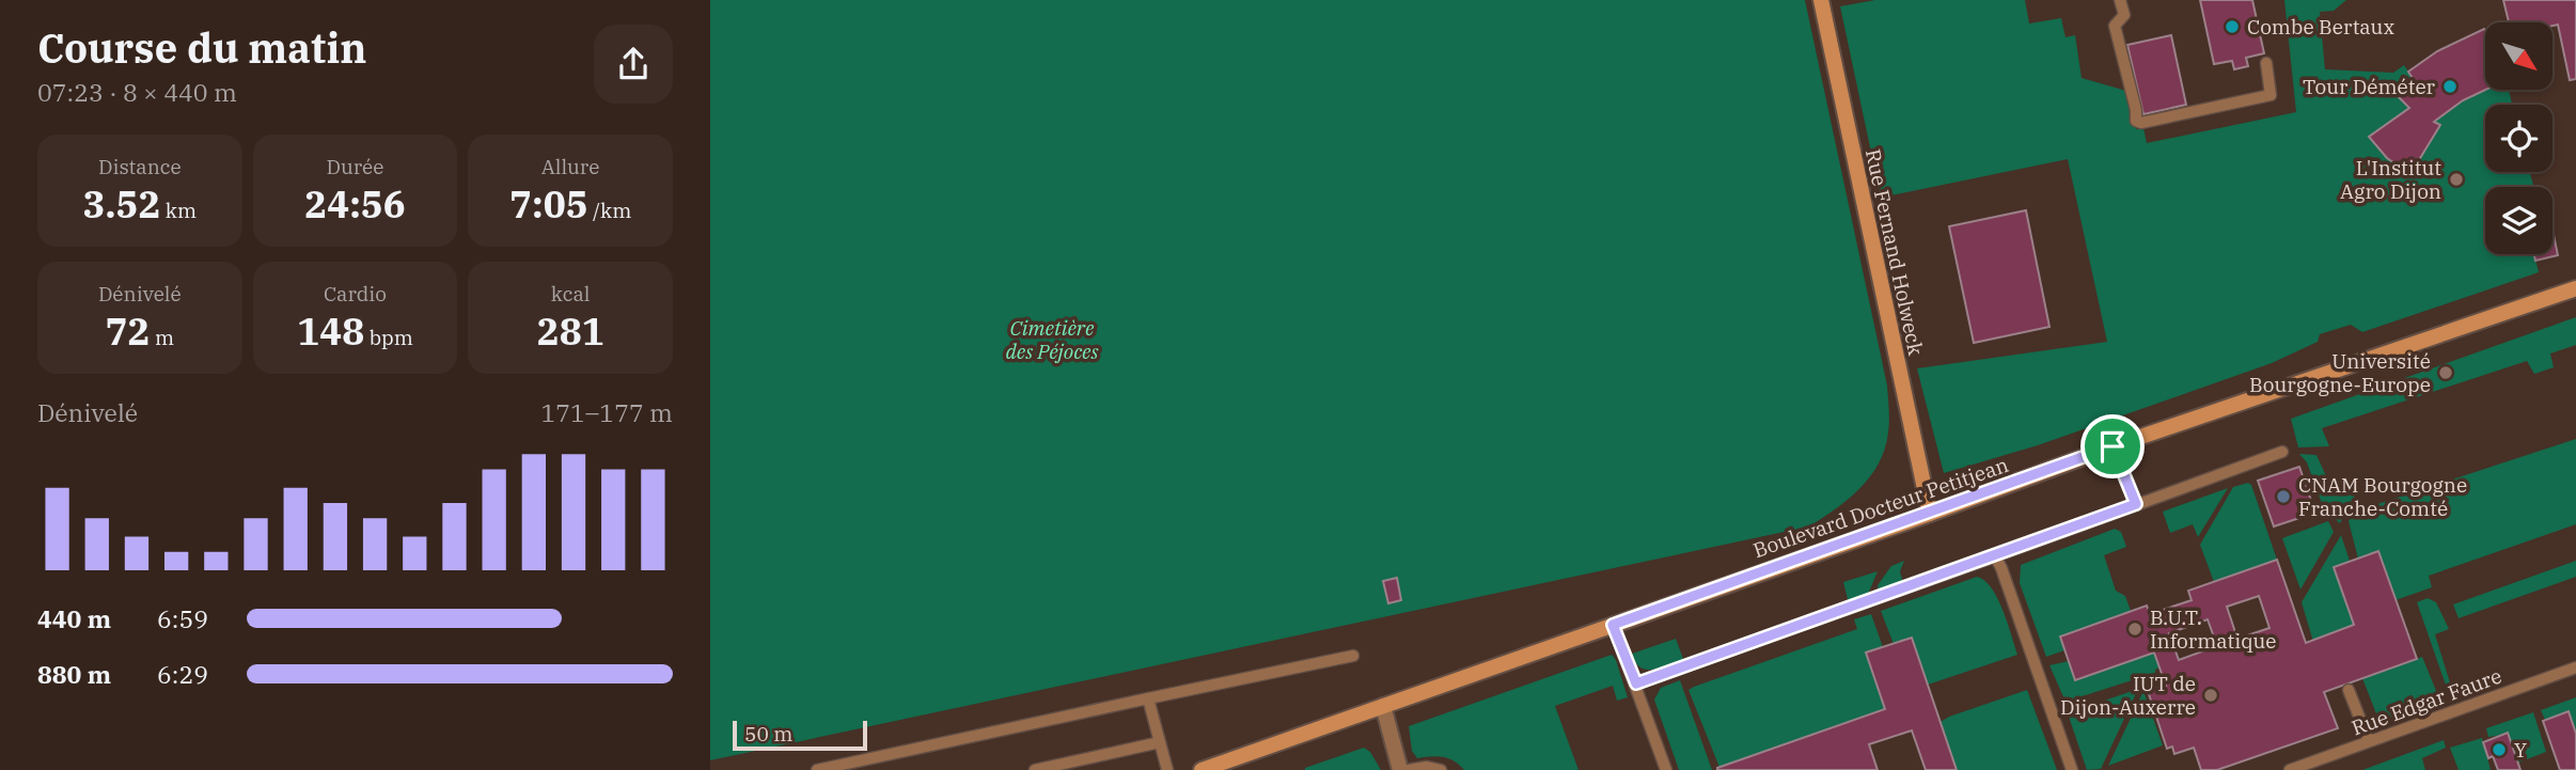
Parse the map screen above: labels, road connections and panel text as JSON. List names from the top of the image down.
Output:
{
  "streets": {
    "main road": ["Rue Fernand Holweck", "Boulevard Docteur Petitjean"],
    "lane": ["Rue Edgar Faure"]
  },
  "crossings": [
    ["Rue Fernand Holweck", "Boulevard Docteur Petitjean"]
  ],
  "parks": ["Cimetière des Péjoces"],
  "places": [
    "Combe Bertaux",
    "Tour Déméter",
    "L'Institut Agro Dijon",
    "Université Bourgogne-Europe",
    "CNAM Bourgogne Franche-Comté",
    "B.U.T. Informatique",
    "IUT de Dijon-Auxerre",
    "Y"
  ],
  "scale_bar": "50 m",
  "north": "bottom right",
  "page": {
    "heading": ["Course du matin", "07:23 · 8 × 440 m"],
    "stats": [
      ["Distance", "3.52 km"],
      ["Durée", "24:56"],
      ["Allure", "7:05 /km"],
      ["Dénivelé", "72 m"],
      ["Cardio", "148 bpm"],
      ["kcal", "281"]
    ],
    "chart": ["Dénivelé", "171–177 m"],
    "list": [
      {
        "name": "440 m",
        "note": "6:59"
      },
      {
        "name": "880 m",
        "note": "6:29"
      }
    ],
    "scale": "50 m"
  }
}
